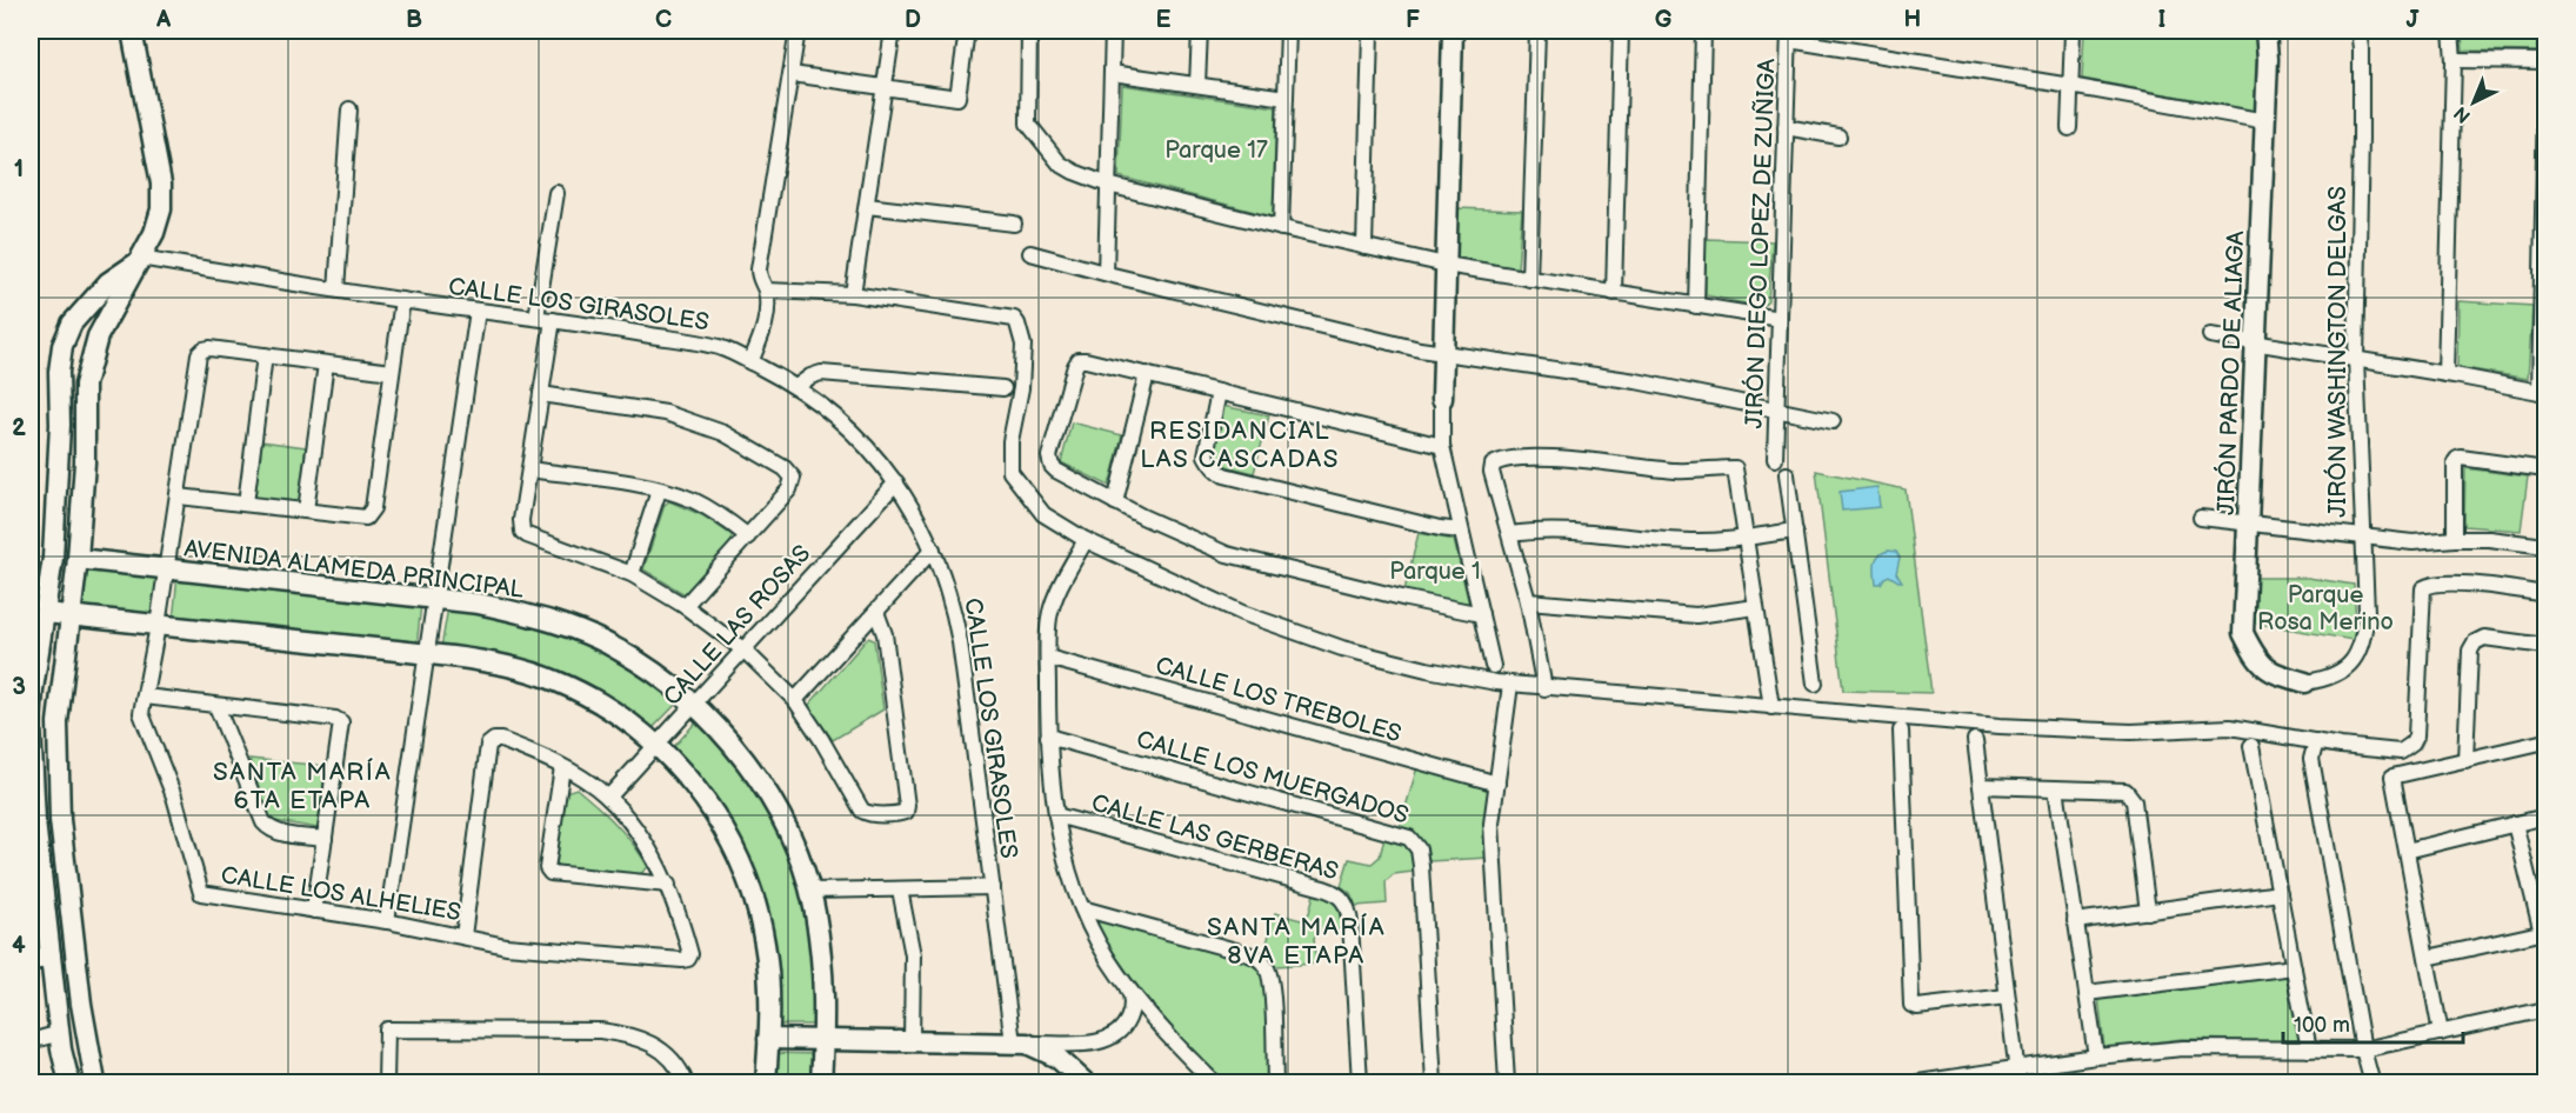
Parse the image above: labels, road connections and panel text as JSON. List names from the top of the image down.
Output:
{
  "streets": {
    "street": [
      "JIRÓN DIEGO LOPEZ DE ZUÑIGA",
      "CALLE LOS GIRASOLES",
      "JIRÓN WASHINGTON DELGAS",
      "JIRÓN PARDO DE ALIAGA",
      "AVENIDA ALAMEDA PRINCIPAL",
      "CALLE LAS ROSAS",
      "CALLE LOS TREBOLES",
      "CALLE LOS MUERGADOS",
      "CALLE LAS GERBERAS",
      "CALLE LOS ALHELIES"
    ]
  },
  "crossings": [
    ["CALLE LOS GIRASOLES", "CALLE LAS ROSAS"],
    ["JIRÓN WASHINGTON DELGAS", "JIRÓN PARDO DE ALIAGA"],
    ["AVENIDA ALAMEDA PRINCIPAL", "CALLE LAS ROSAS"],
    ["AVENIDA ALAMEDA PRINCIPAL", "CALLE LOS ALHELIES"]
  ],
  "districts": ["RESIDANCIAL LAS CASCADAS", "SANTA MARÍA 6TA ETAPA", "SANTA MARÍA 8VA ETAPA"],
  "parks": ["Parque 17", "Parque 1", "Parque Rosa Merino"],
  "scale_bar": "100 m",
  "north": "bottom left",
  "grid": {
    "columns": [
      "A",
      "B",
      "C",
      "D",
      "E",
      "F",
      "G",
      "H",
      "I",
      "J"
    ],
    "rows": [
      "1",
      "2",
      "3",
      "4"
    ]
  }
}
